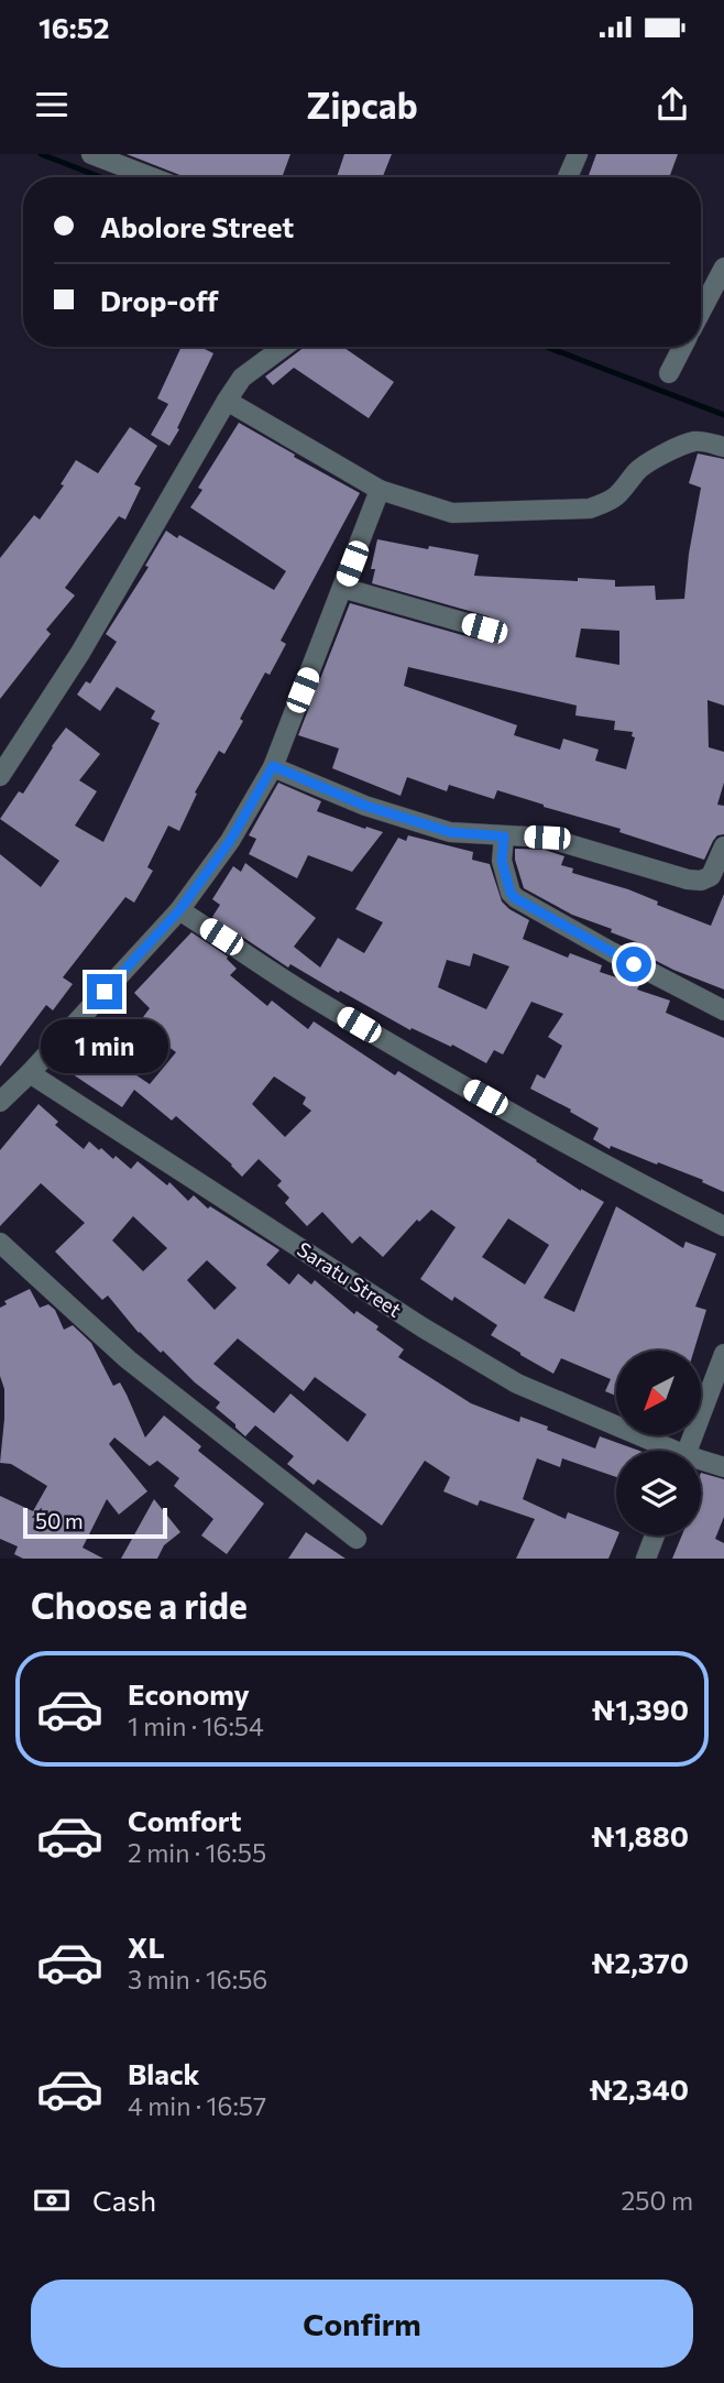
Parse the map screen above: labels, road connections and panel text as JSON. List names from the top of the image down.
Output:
{
  "streets": {
    "street": ["Saratu Street"]
  },
  "scale_bar": "50 m",
  "north": "bottom left",
  "page": {
    "status": "16:52",
    "header": "Zipcab",
    "banner": ["Abolore Street", "Drop-off"],
    "bubble": "1 min",
    "scale": "50 m",
    "heading": "Choose a ride",
    "list": [
      {
        "name": "Economy",
        "note": "1 min · 16:54",
        "value": "₦1,390"
      },
      {
        "name": "Comfort",
        "note": "2 min · 16:55",
        "value": "₦1,880"
      },
      {
        "name": "XL",
        "note": "3 min · 16:56",
        "value": "₦2,370"
      },
      {
        "name": "Black",
        "note": "4 min · 16:57",
        "value": "₦2,340"
      }
    ],
    "pay": ["Cash", "250 m"],
    "buttons": "Confirm"
  }
}
